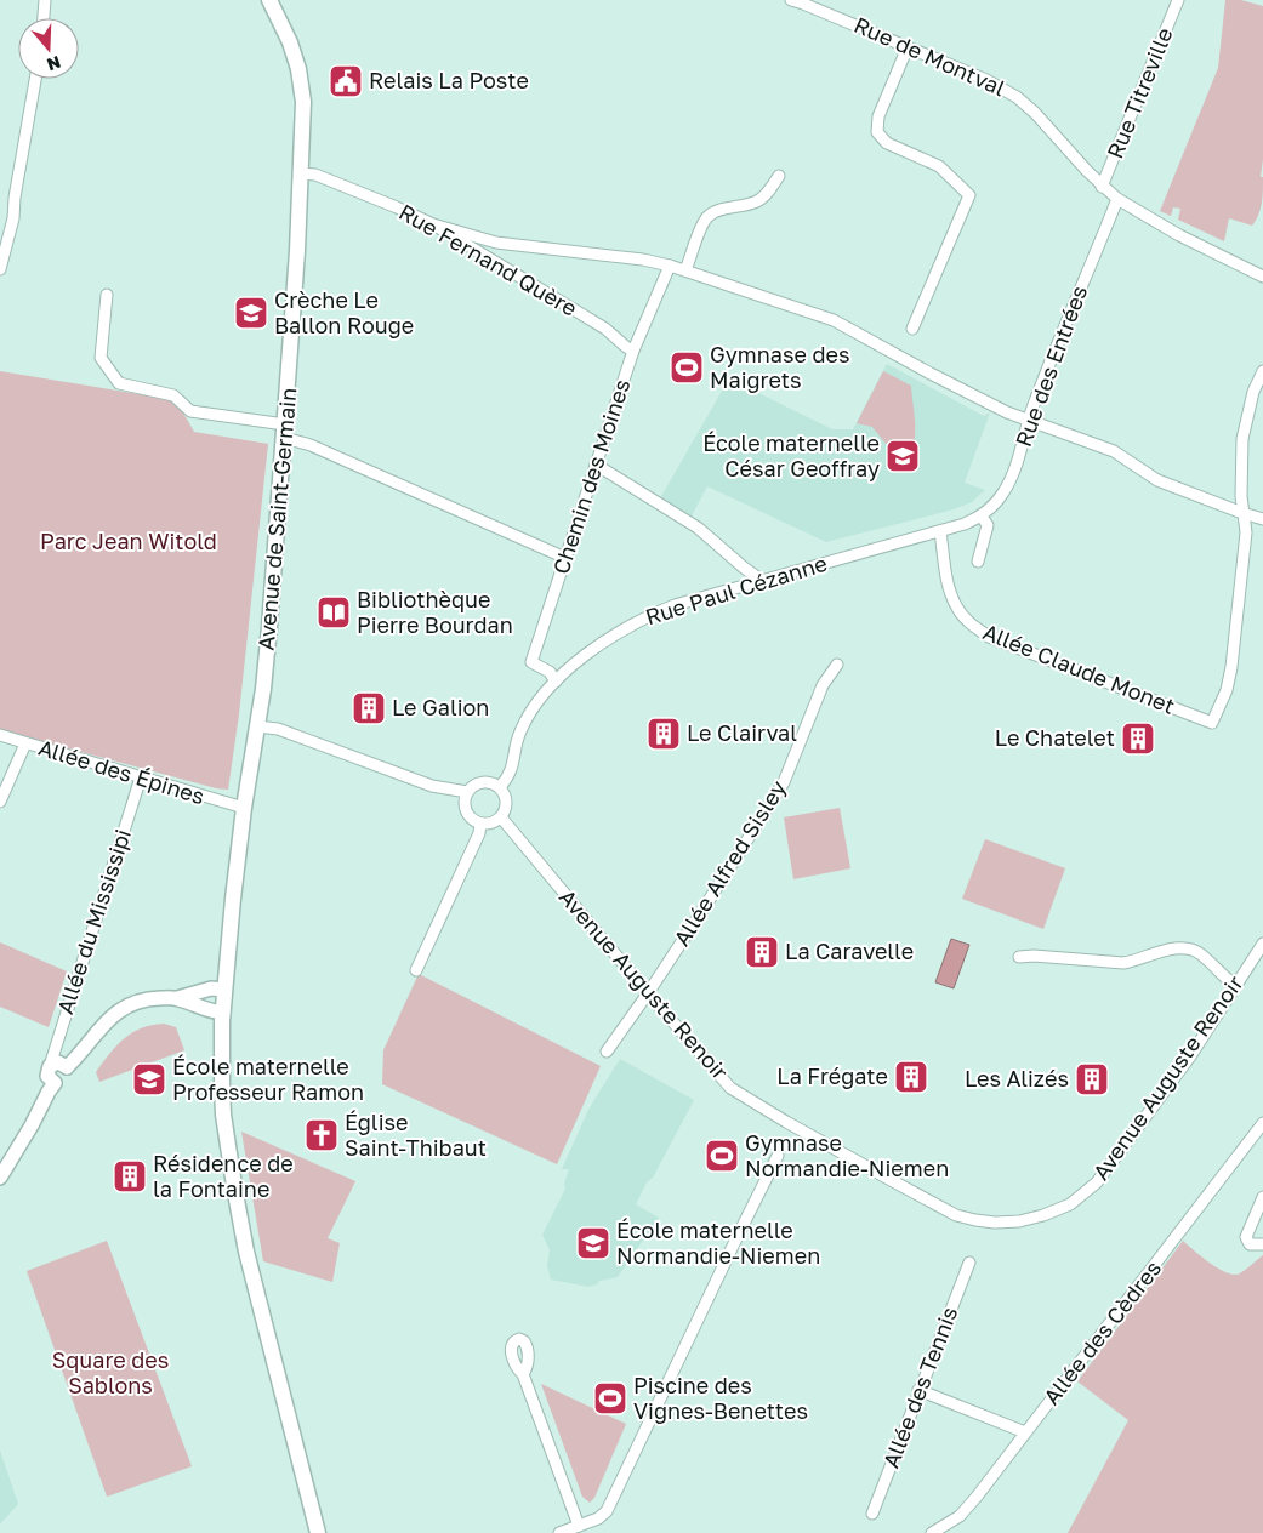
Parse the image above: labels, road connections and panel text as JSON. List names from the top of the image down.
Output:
{
  "streets": {
    "main road": ["Avenue de Saint-Germain"],
    "street": [
      "Rue de Montval",
      "Rue Titreville",
      "Rue Fernand Quère",
      "Rue des Entrées",
      "Chemin des Moines",
      "Rue Paul Cézanne",
      "Allée Claude Monet",
      "Allée des Épines",
      "Allée Alfred Sisley",
      "Allée du Mississipi",
      "Avenue Auguste Renoir",
      "Allée des Cèdres",
      "Allée des Tennis"
    ]
  },
  "crossings": [
    ["Rue de Montval", "Rue Titreville"],
    ["Rue de Montval", "Rue des Entrées"],
    ["Rue Fernand Quère", "Chemin des Moines"],
    ["Rue Fernand Quère", "Avenue de Saint-Germain"],
    ["Rue des Entrées", "Rue Paul Cézanne"],
    ["Chemin des Moines", "Rue Paul Cézanne"],
    ["Avenue de Saint-Germain", "Allée des Épines"],
    ["Rue Paul Cézanne", "Allée Claude Monet"],
    ["Rue Paul Cézanne", "Avenue Auguste Renoir"],
    ["Allée des Épines", "Allée du Mississipi"],
    ["Allée Alfred Sisley", "Avenue Auguste Renoir"]
  ],
  "parks": ["Parc Jean Witold", "Square des Sablons"],
  "places": {
    "public building": ["Relais La Poste"],
    "school or university": [
      "Crèche Le Ballon Rouge",
      "École maternelle César Geoffray",
      "École maternelle Professeur Ramon",
      "École maternelle Normandie-Niemen"
    ],
    "sports": ["Gymnase des Maigrets", "Gymnase Normandie-Niemen", "Piscine des Vignes-Benettes"],
    "library": ["Bibliothèque Pierre Bourdan"],
    "building": [
      "Le Galion",
      "Le Clairval",
      "Le Chatelet",
      "La Caravelle",
      "La Frégate",
      "Les Alizés",
      "Résidence de la Fontaine"
    ],
    "church": ["Église Saint-Thibaut"]
  },
  "north": "bottom"
}
